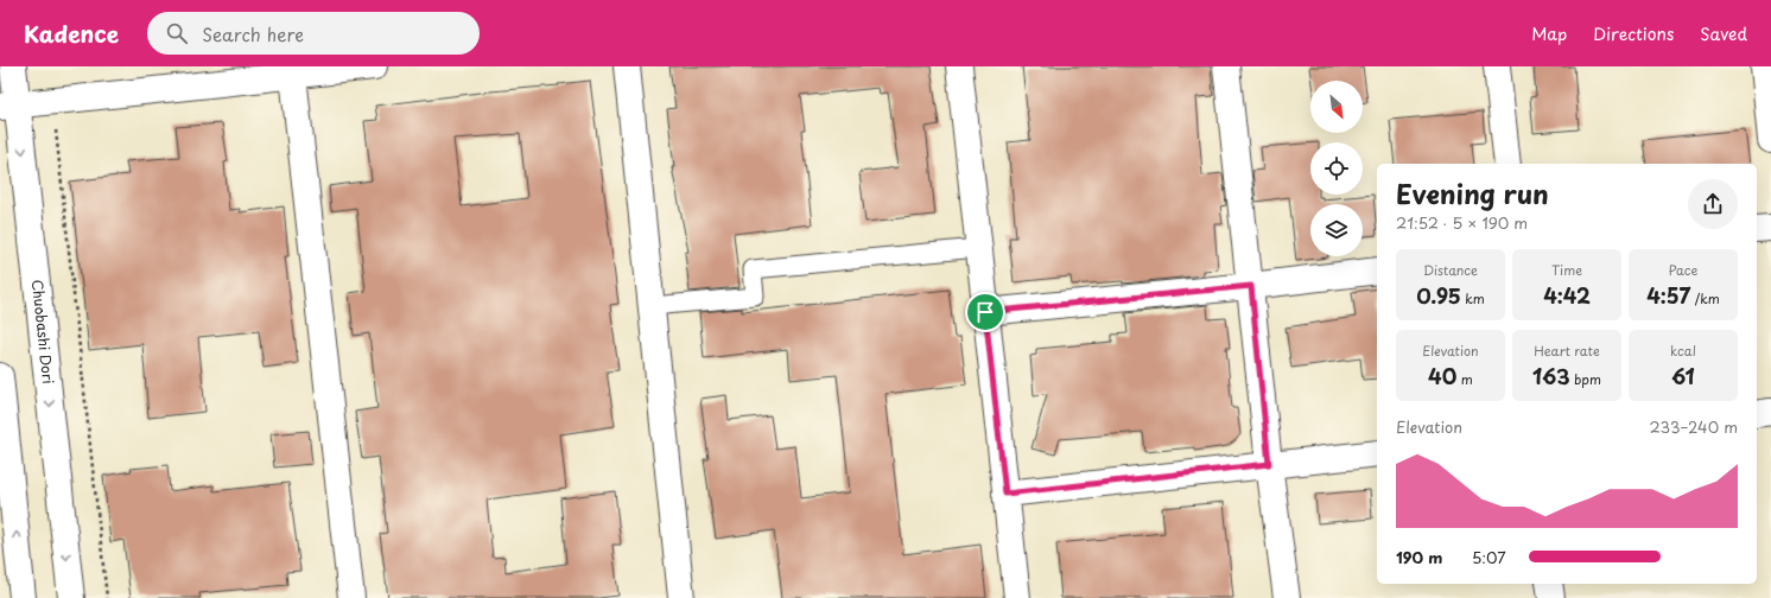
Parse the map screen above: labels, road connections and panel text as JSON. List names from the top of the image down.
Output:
{
  "streets": {
    "street": ["Chuobashi Dori"]
  },
  "north": "bottom right",
  "page": {
    "header": "Kadence",
    "search": "Search here",
    "nav": ["Map", "Directions", "Saved"],
    "heading": ["Evening run", "21:52 · 5 × 190 m"],
    "stats": [
      ["Distance", "0.95 km"],
      ["Time", "4:42"],
      ["Pace", "4:57 /km"],
      ["Elevation", "40 m"],
      ["Heart rate", "163 bpm"],
      ["kcal", "61"]
    ],
    "chart": ["Elevation", "233–240 m"],
    "list": [
      {
        "name": "190 m",
        "note": "5:07"
      }
    ]
  }
}
